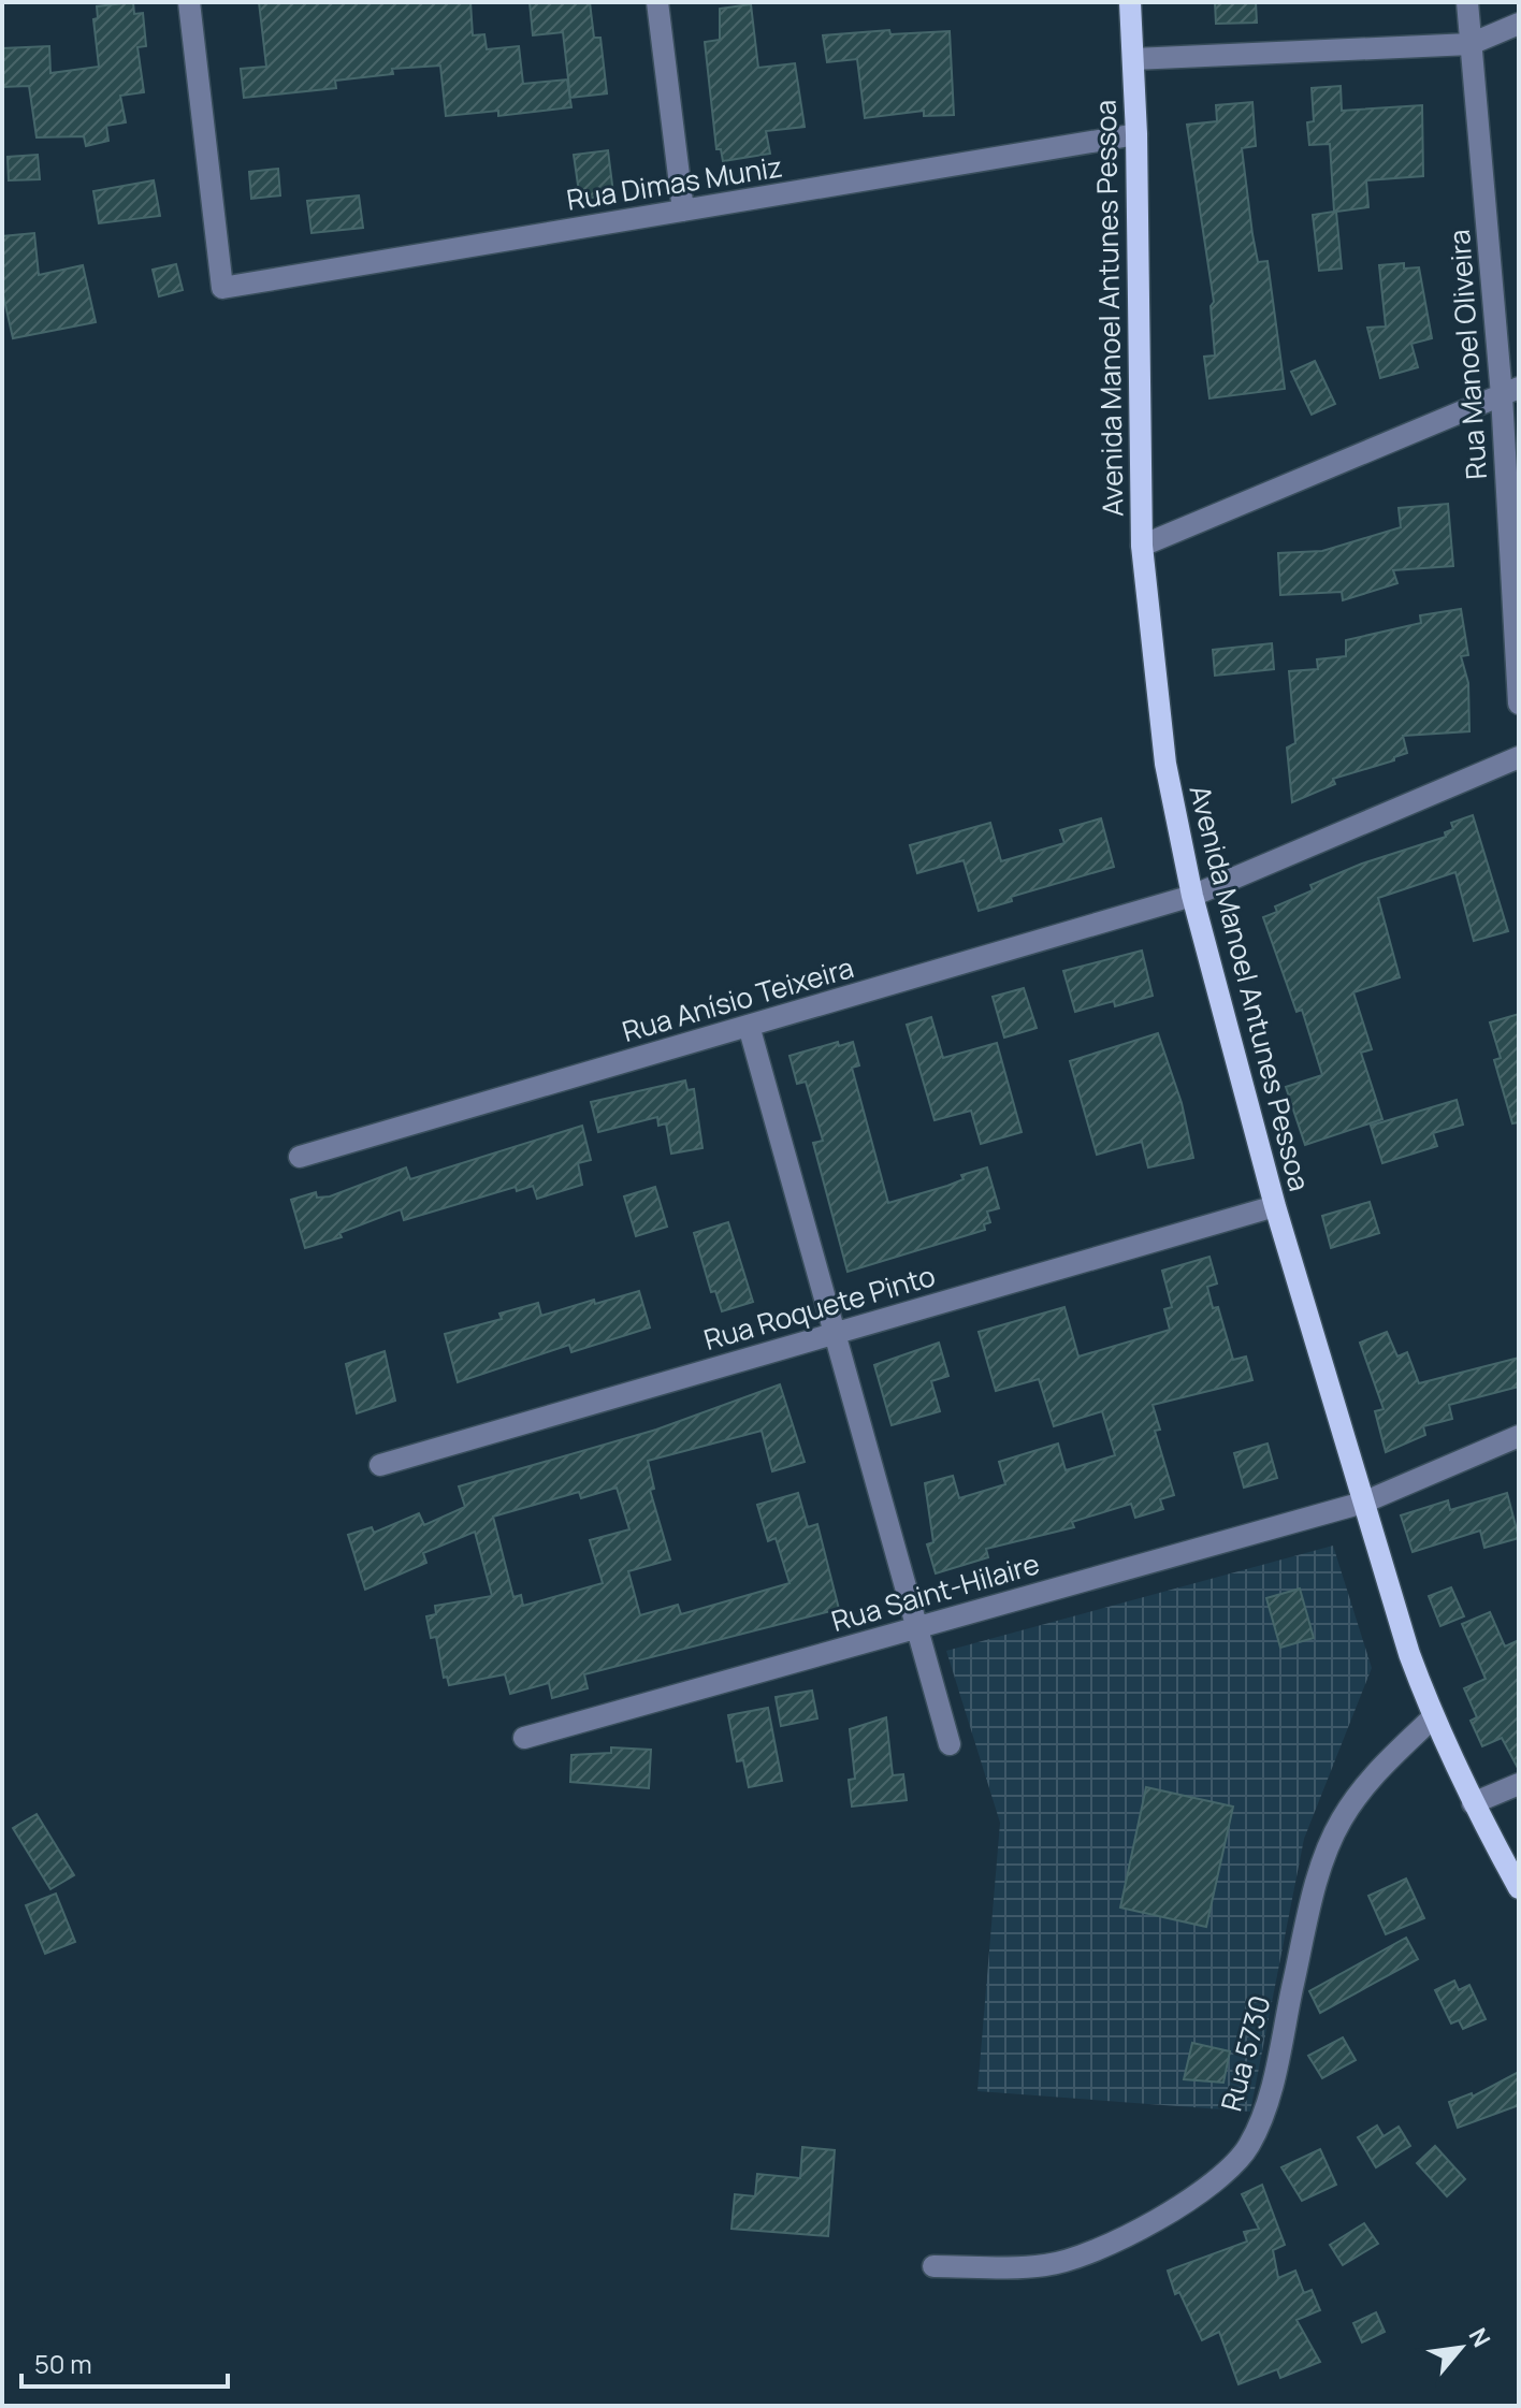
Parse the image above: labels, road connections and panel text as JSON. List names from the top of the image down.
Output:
{
  "streets": {
    "main road": ["Avenida Manoel Antunes Pessoa"],
    "street": [
      "Rua Dimas Muniz",
      "Rua Manoel Oliveira",
      "Rua Anísio Teixeira",
      "Rua Roquete Pinto",
      "Rua Saint-Hilaire",
      "Rua 5730"
    ]
  },
  "crossings": [
    ["Rua Dimas Muniz", "Avenida Manoel Antunes Pessoa"],
    ["Avenida Manoel Antunes Pessoa", "Rua Anísio Teixeira"],
    ["Avenida Manoel Antunes Pessoa", "Rua Roquete Pinto"],
    ["Avenida Manoel Antunes Pessoa", "Rua Saint-Hilaire"],
    ["Avenida Manoel Antunes Pessoa", "Rua 5730"]
  ],
  "scale_bar": "50 m",
  "north": "top right"
}
